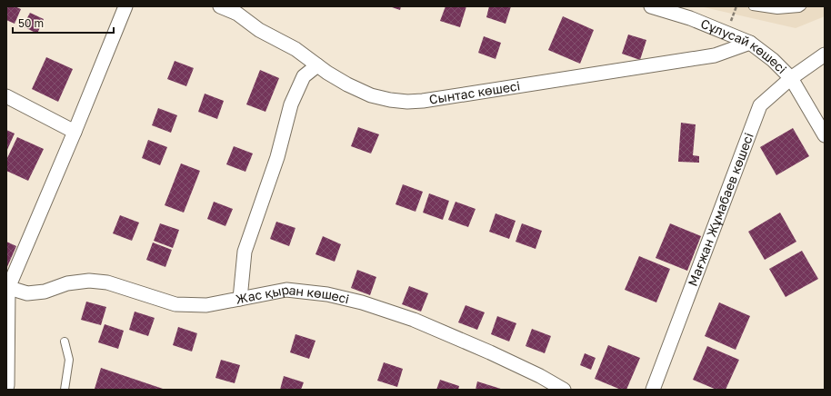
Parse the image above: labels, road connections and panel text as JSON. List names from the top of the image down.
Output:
{
  "streets": {
    "street": [
      "Сұлусай көшесі",
      "Сынтас көшесі",
      "Мағжан Жұмабаев көшесі",
      "Жас қыран көшесі"
    ]
  },
  "crossings": [
    ["Сұлусай көшесі", "Сынтас көшесі"],
    ["Сұлусай көшесі", "Мағжан Жұмабаев көшесі"]
  ],
  "scale_bar": "50 m"
}
